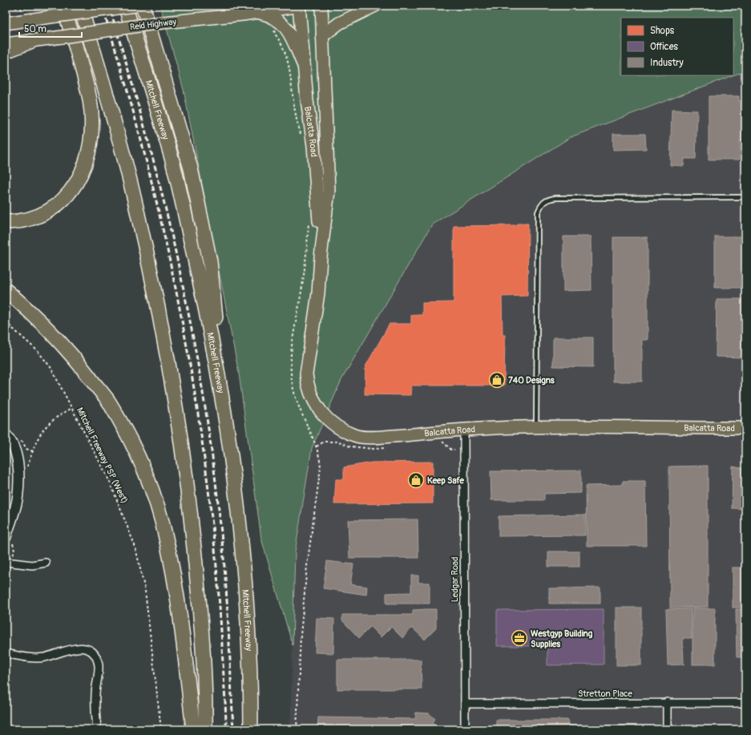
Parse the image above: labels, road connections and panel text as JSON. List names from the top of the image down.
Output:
{
  "streets": {
    "highway": ["Mitchell Freeway"],
    "main road": ["Reid Highway", "Balcatta Road"],
    "street": ["Ledgar Road", "Stretton Place"],
    "path": ["Mitchell Freeway PSP (West)"]
  },
  "crossings": [
    ["Reid Highway", "Balcatta Road"],
    ["Balcatta Road", "Ledgar Road"],
    ["Ledgar Road", "Stretton Place"]
  ],
  "places": {
    "shop": ["740 Designs", "Keep Safe"],
    "office": ["Westgyp Building Supplies"]
  },
  "legend": ["Shops", "Offices", "Industry"],
  "scale_bar": "50 m"
}
